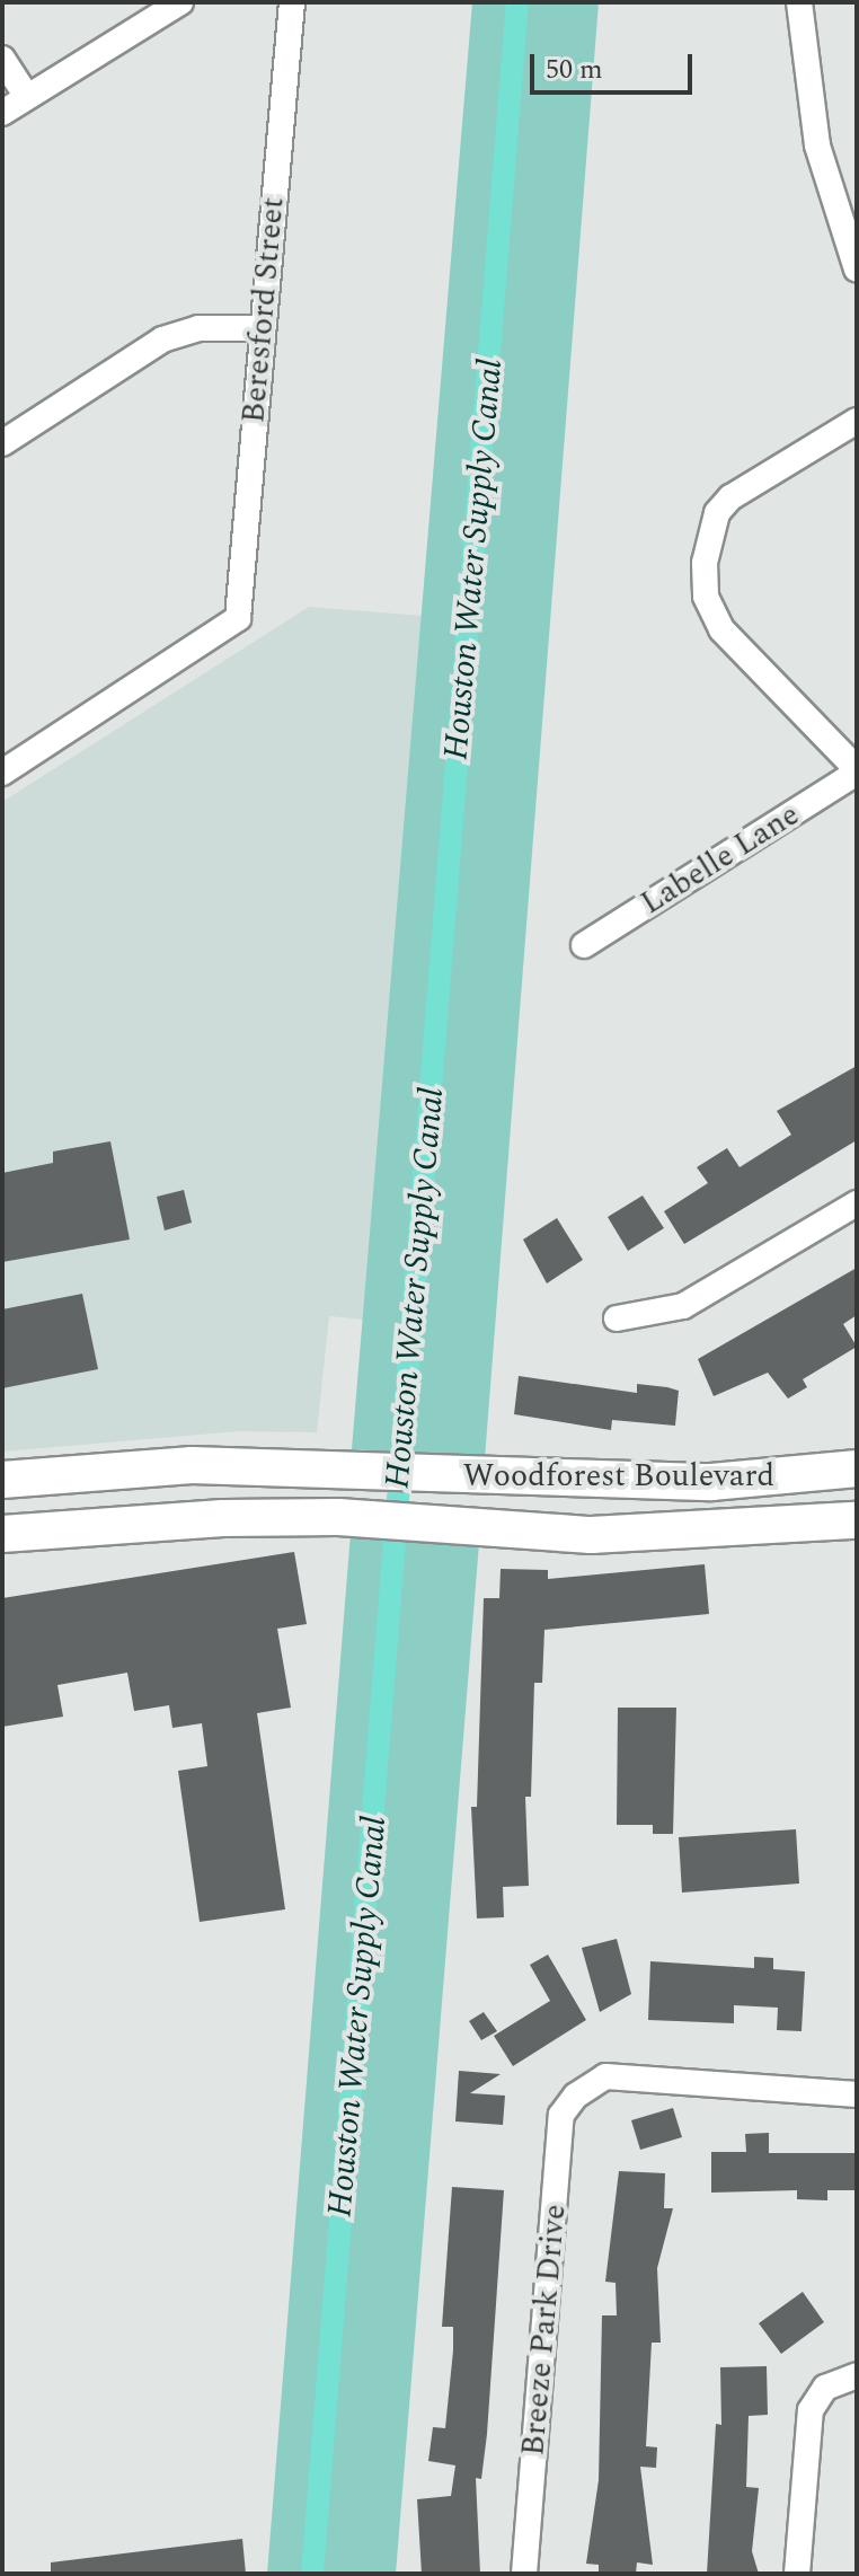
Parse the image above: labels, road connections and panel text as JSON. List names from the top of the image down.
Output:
{
  "streets": {
    "main road": ["Woodforest Boulevard"],
    "street": ["Beresford Street", "Labelle Lane", "Breeze Park Drive"]
  },
  "water": ["Houston Water Supply Canal"],
  "scale_bar": "50 m"
}
